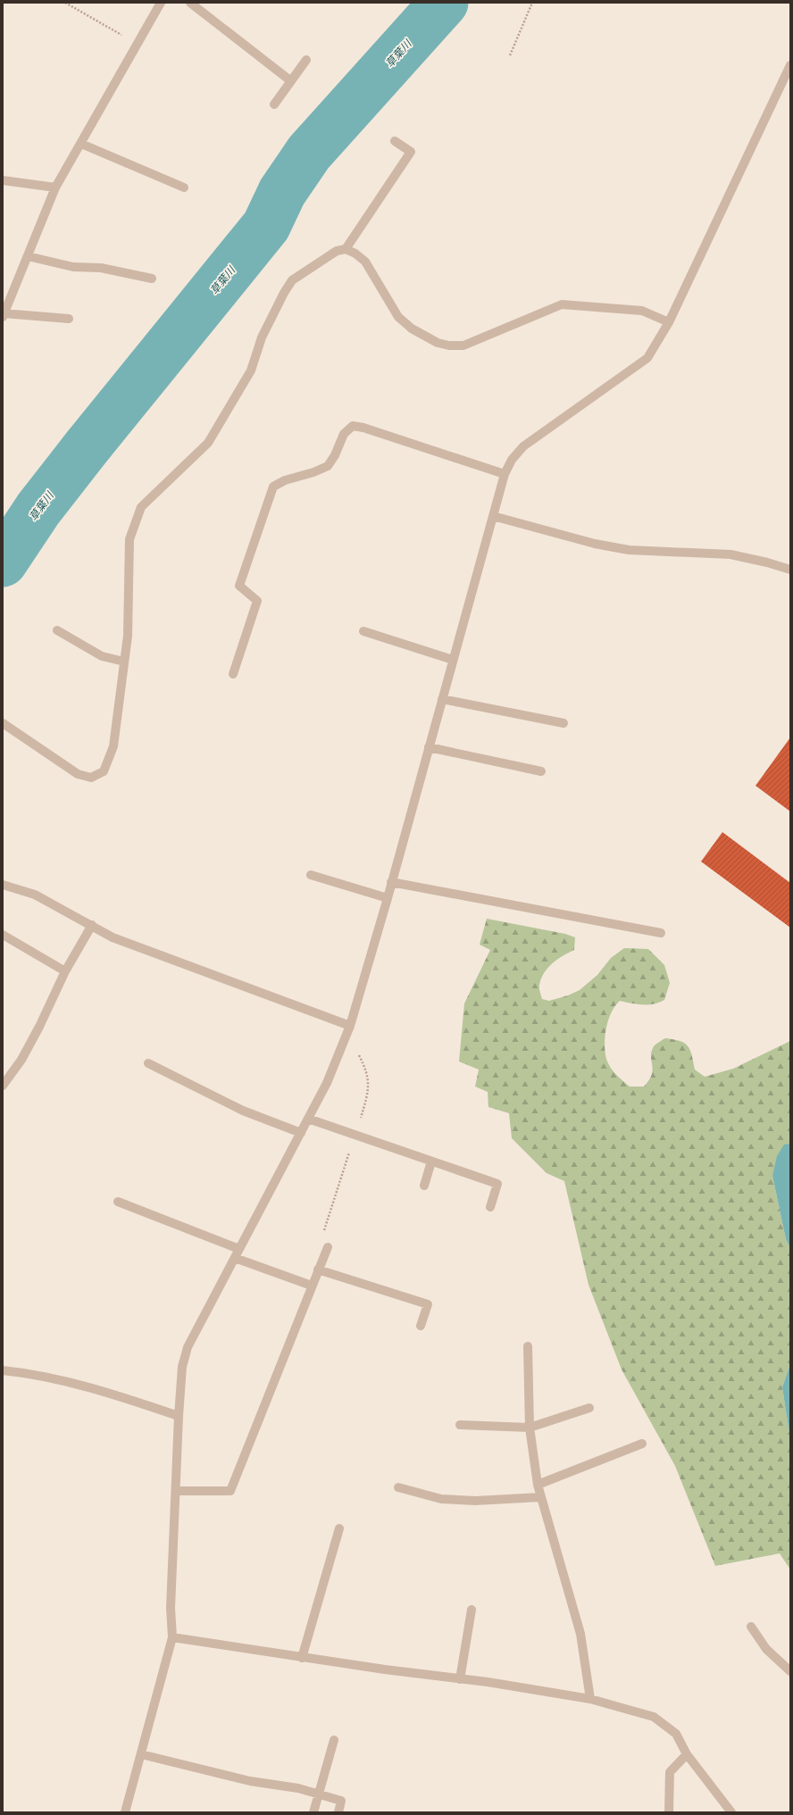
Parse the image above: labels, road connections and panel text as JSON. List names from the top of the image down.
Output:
{
  "water": ["草葉川"]
}
